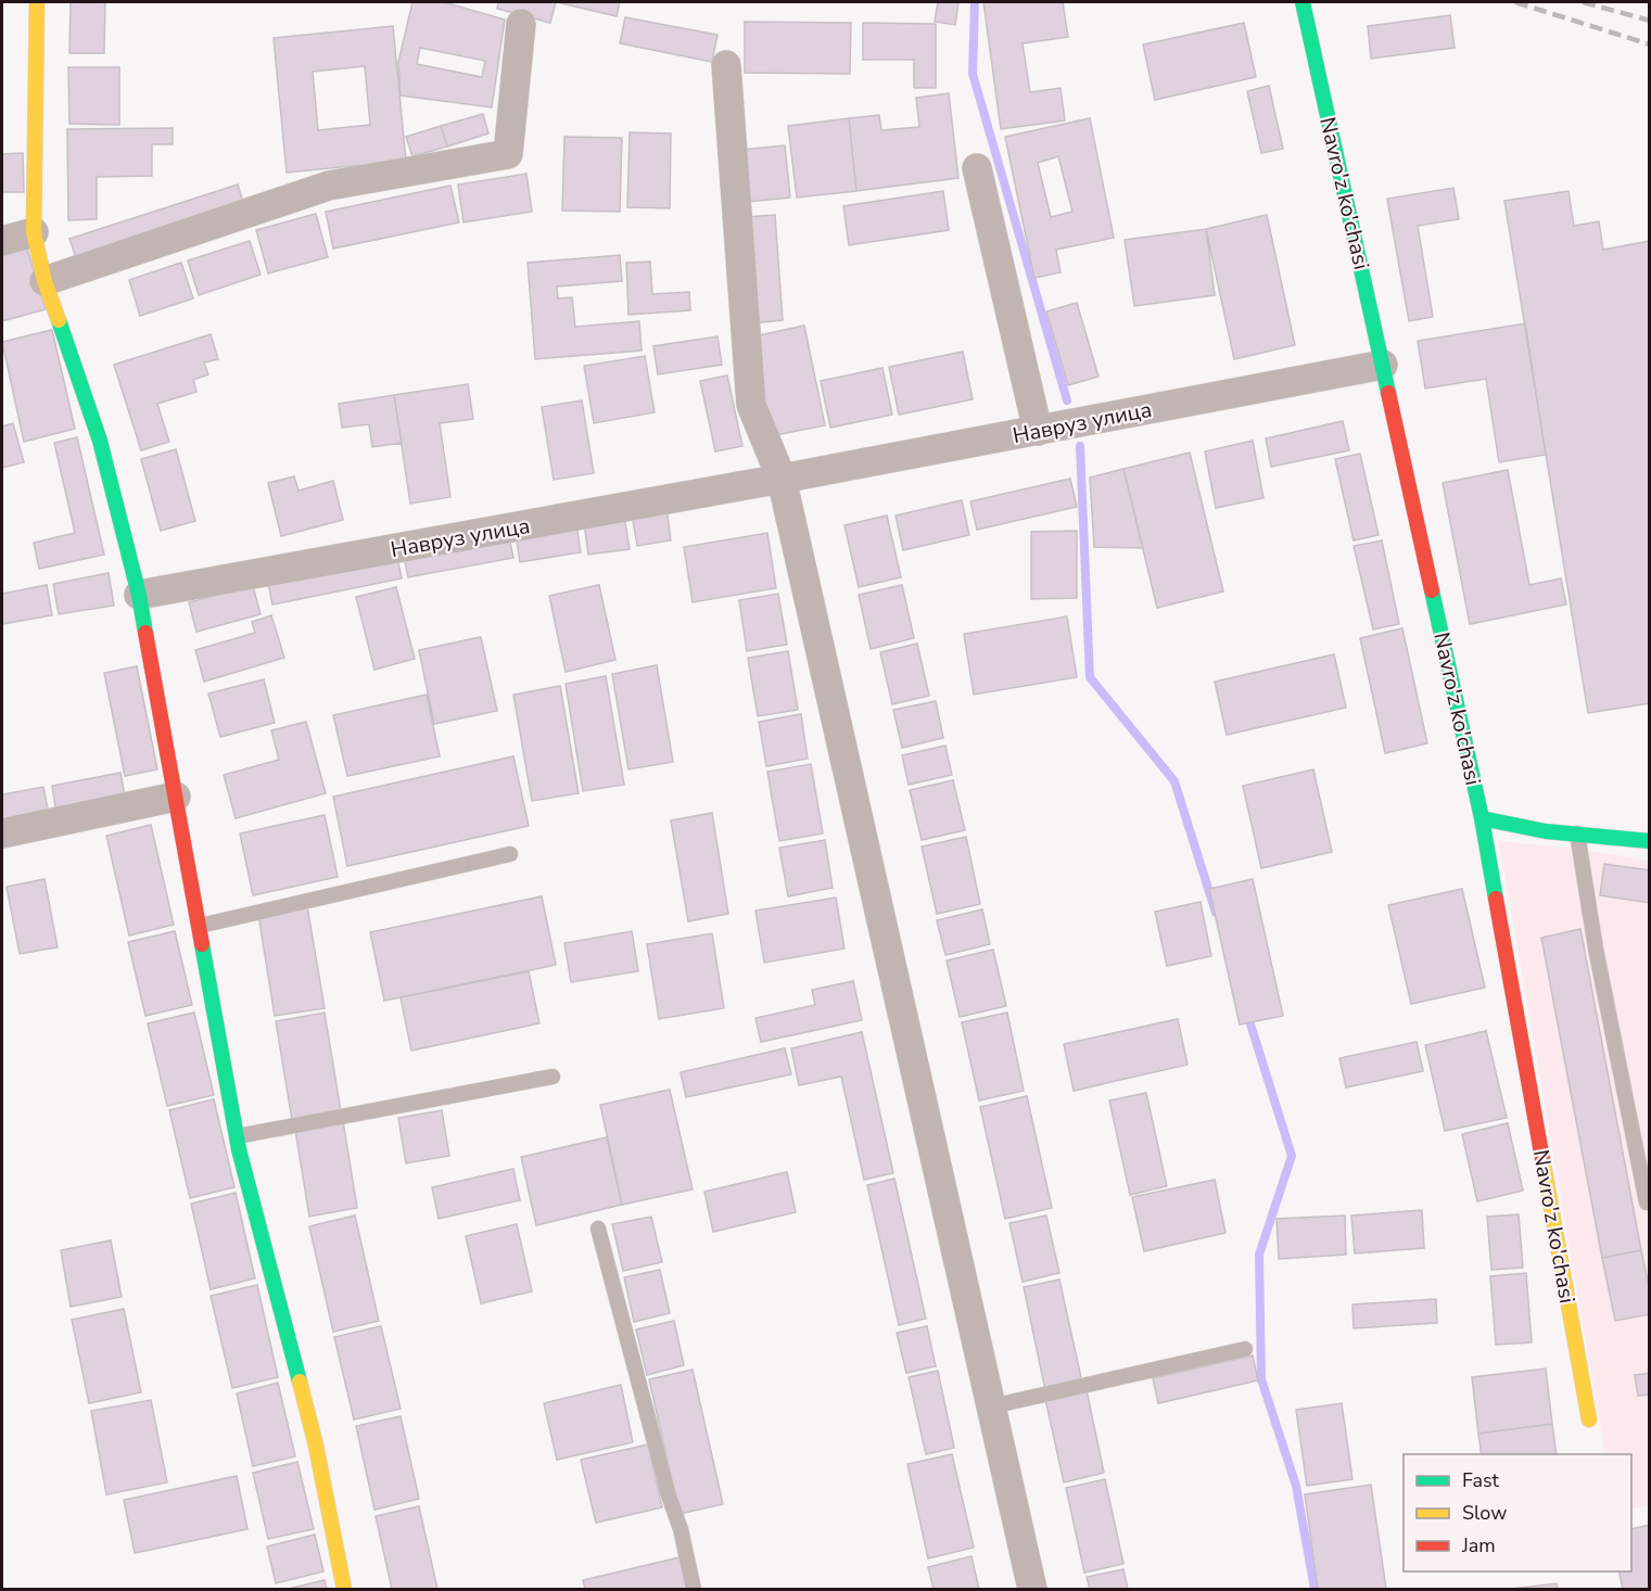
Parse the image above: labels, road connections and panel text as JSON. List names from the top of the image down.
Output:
{
  "streets": {
    "street": ["Navro'z ko'chasi", "Навруз улица"]
  },
  "crossings": [
    ["Navro'z ko'chasi", "Навруз улица"]
  ],
  "legend": ["Fast", "Slow", "Jam"]
}
